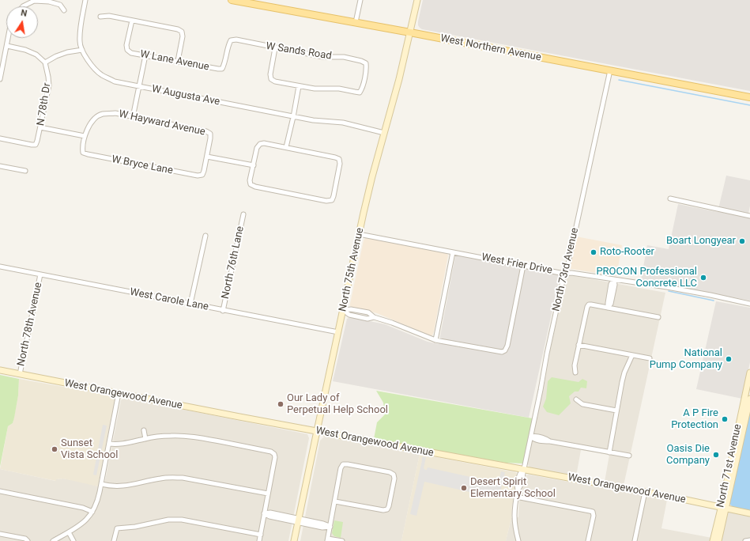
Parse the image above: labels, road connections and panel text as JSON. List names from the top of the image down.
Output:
{
  "streets": {
    "main road": ["West Northern Avenue"],
    "street": [
      "W Sands Road",
      "W Lane Avenue",
      "W Augusta Ave",
      "N 78th Dr",
      "W Hayward Avenue",
      "W Bryce Lane",
      "North 76th Lane",
      "West Frier Drive",
      "North 75th Avenue",
      "North 73rd Avenue",
      "West Carole Lane",
      "North 78th Avenue",
      "West Orangewood Avenue",
      "North 71st Avenue"
    ]
  },
  "crossings": [
    ["West Northern Avenue", "North 75th Avenue"],
    ["West Northern Avenue", "North 73rd Avenue"],
    ["W Sands Road", "W Lane Avenue"],
    ["W Augusta Ave", "North 75th Avenue"],
    ["W Hayward Avenue", "W Bryce Lane"],
    ["North 76th Lane", "West Carole Lane"],
    ["West Frier Drive", "North 75th Avenue"],
    ["West Frier Drive", "North 73rd Avenue"],
    ["North 75th Avenue", "West Carole Lane"],
    ["North 75th Avenue", "West Orangewood Avenue"],
    ["North 73rd Avenue", "West Orangewood Avenue"],
    ["West Carole Lane", "North 78th Avenue"],
    ["North 78th Avenue", "West Orangewood Avenue"],
    ["West Orangewood Avenue", "North 71st Avenue"]
  ],
  "places": [
    "Boart Longyear",
    "Roto-Rooter",
    "PROCON Professional Concrete LLC",
    "National Pump Company",
    "Our Lady of Perpetual Help School",
    "A P Fire Protection",
    "Sunset Vista School",
    "Oasis Die Company",
    "Desert Spirit Elementary School"
  ],
  "north": "top"
}
